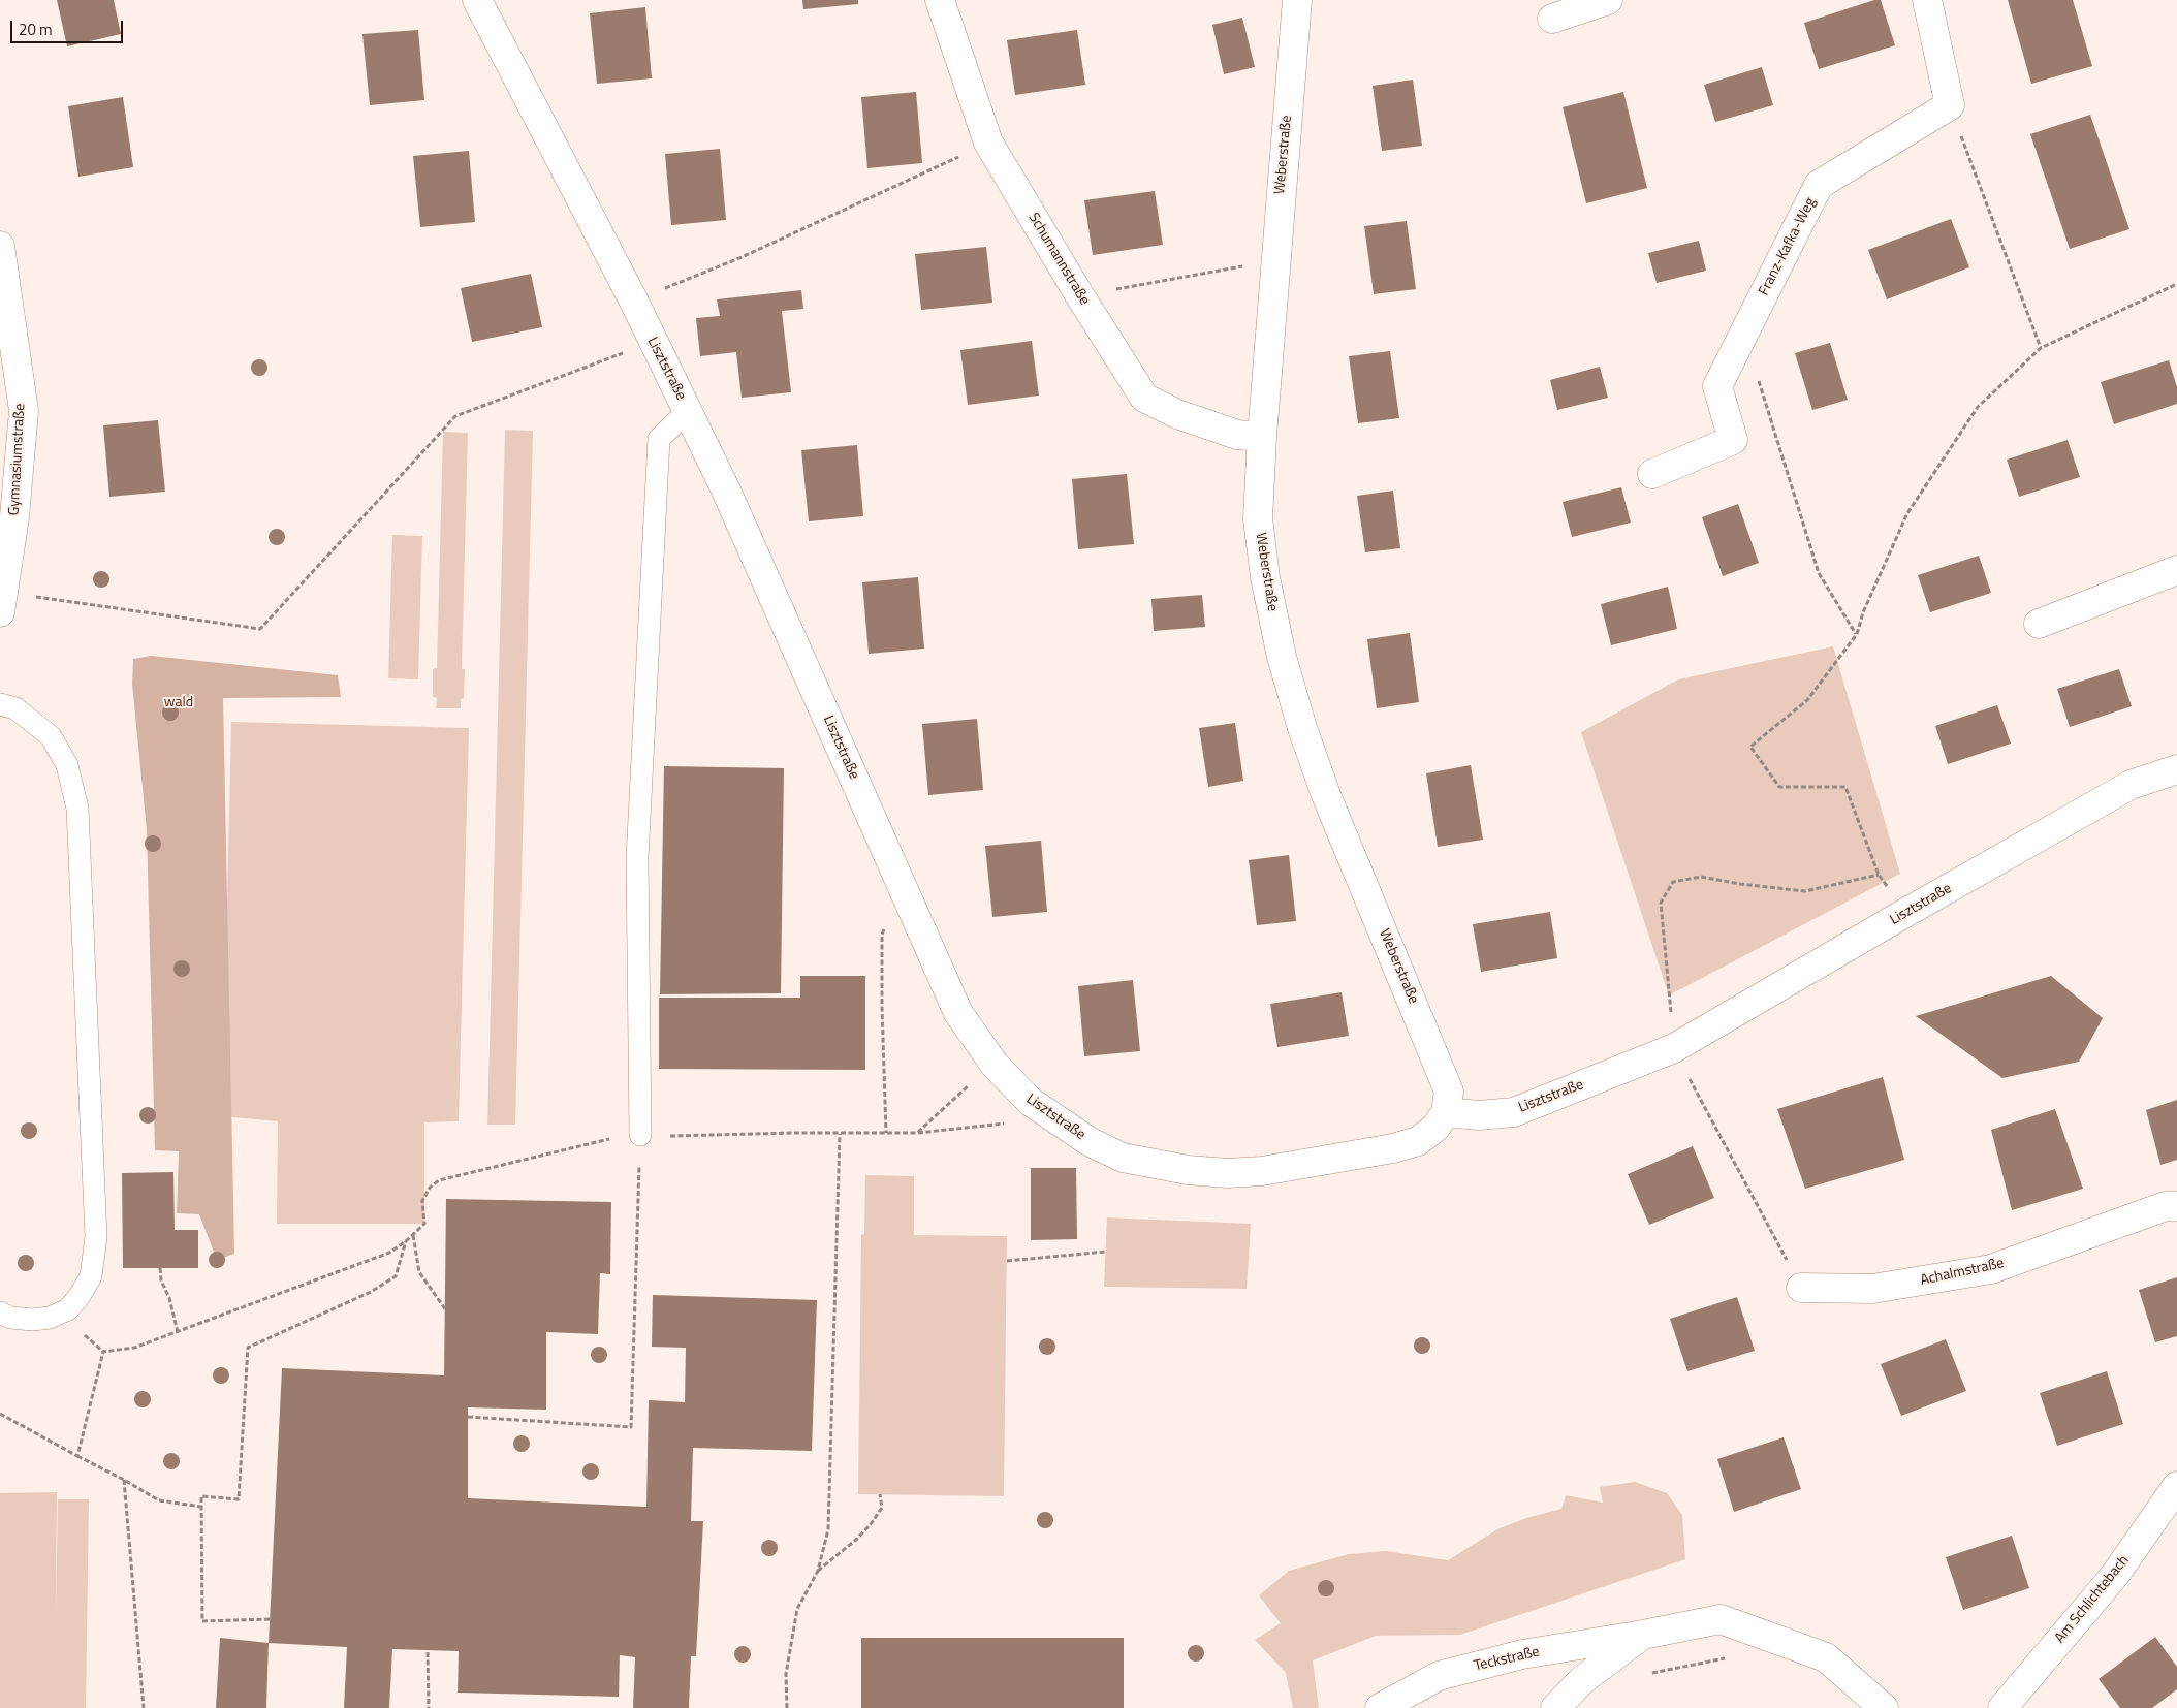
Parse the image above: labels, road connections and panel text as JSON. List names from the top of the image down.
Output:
{
  "streets": {
    "street": [
      "Weberstraße",
      "Franz-Kafka-Weg",
      "Schumannstraße",
      "Lisztstraße",
      "Gymnasiumstraße",
      "Achalmstraße",
      "Am Schlichtebach",
      "Teckstraße"
    ]
  },
  "crossings": [
    ["Weberstraße", "Schumannstraße"],
    ["Weberstraße", "Lisztstraße"]
  ],
  "parks": ["wald"],
  "scale_bar": "20 m"
}
